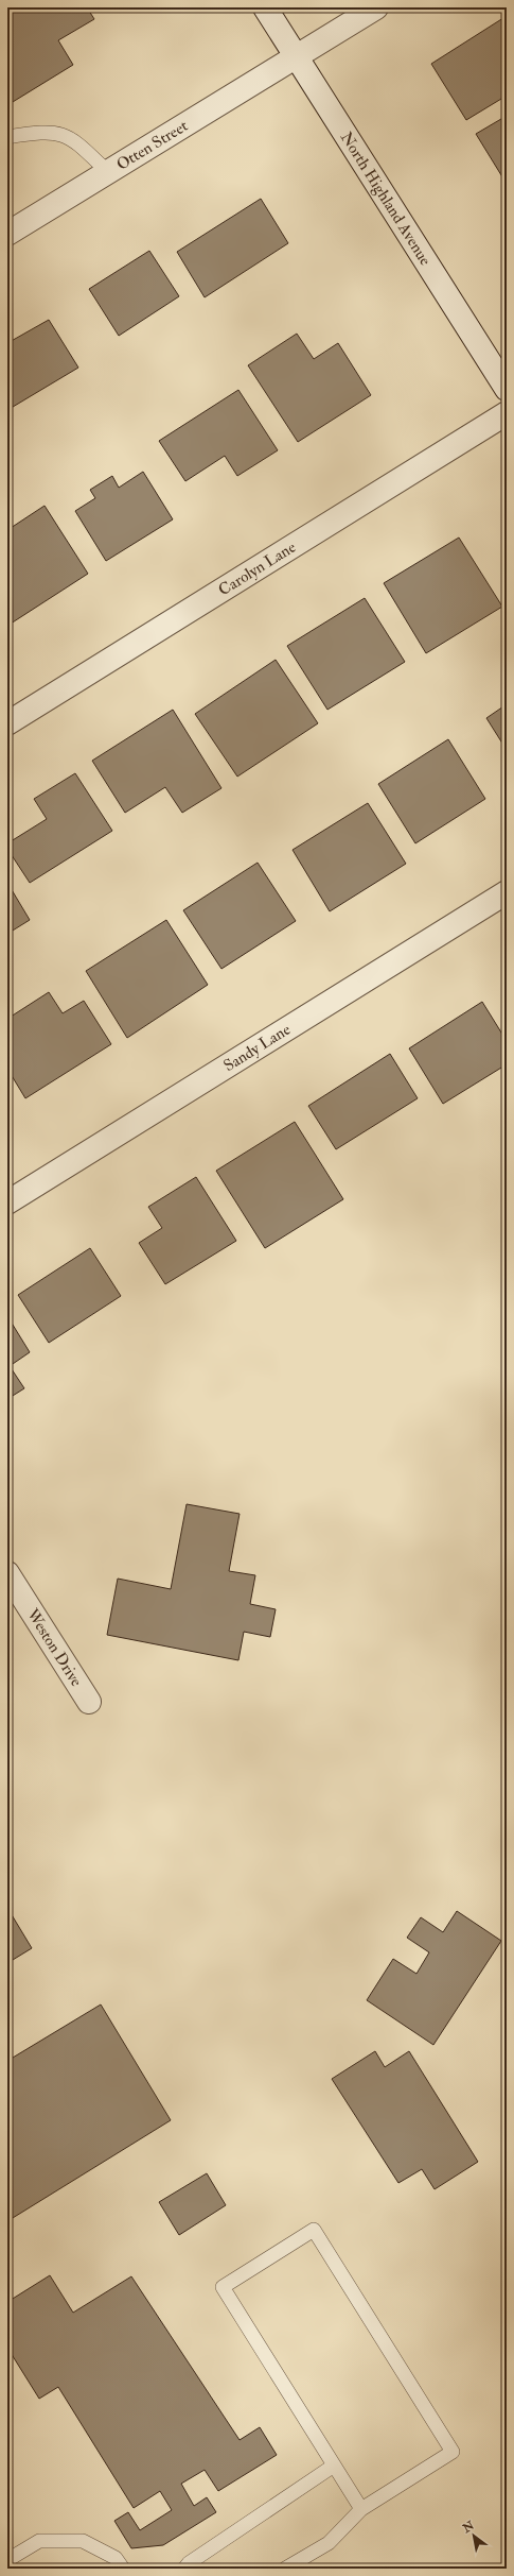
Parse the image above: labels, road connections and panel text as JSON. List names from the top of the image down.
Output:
{
  "streets": {
    "street": [
      "Otten Street",
      "North Highland Avenue",
      "Carolyn Lane",
      "Sandy Lane",
      "Weston Drive"
    ]
  },
  "crossings": [
    ["Otten Street", "North Highland Avenue"]
  ],
  "north": "top left"
}
